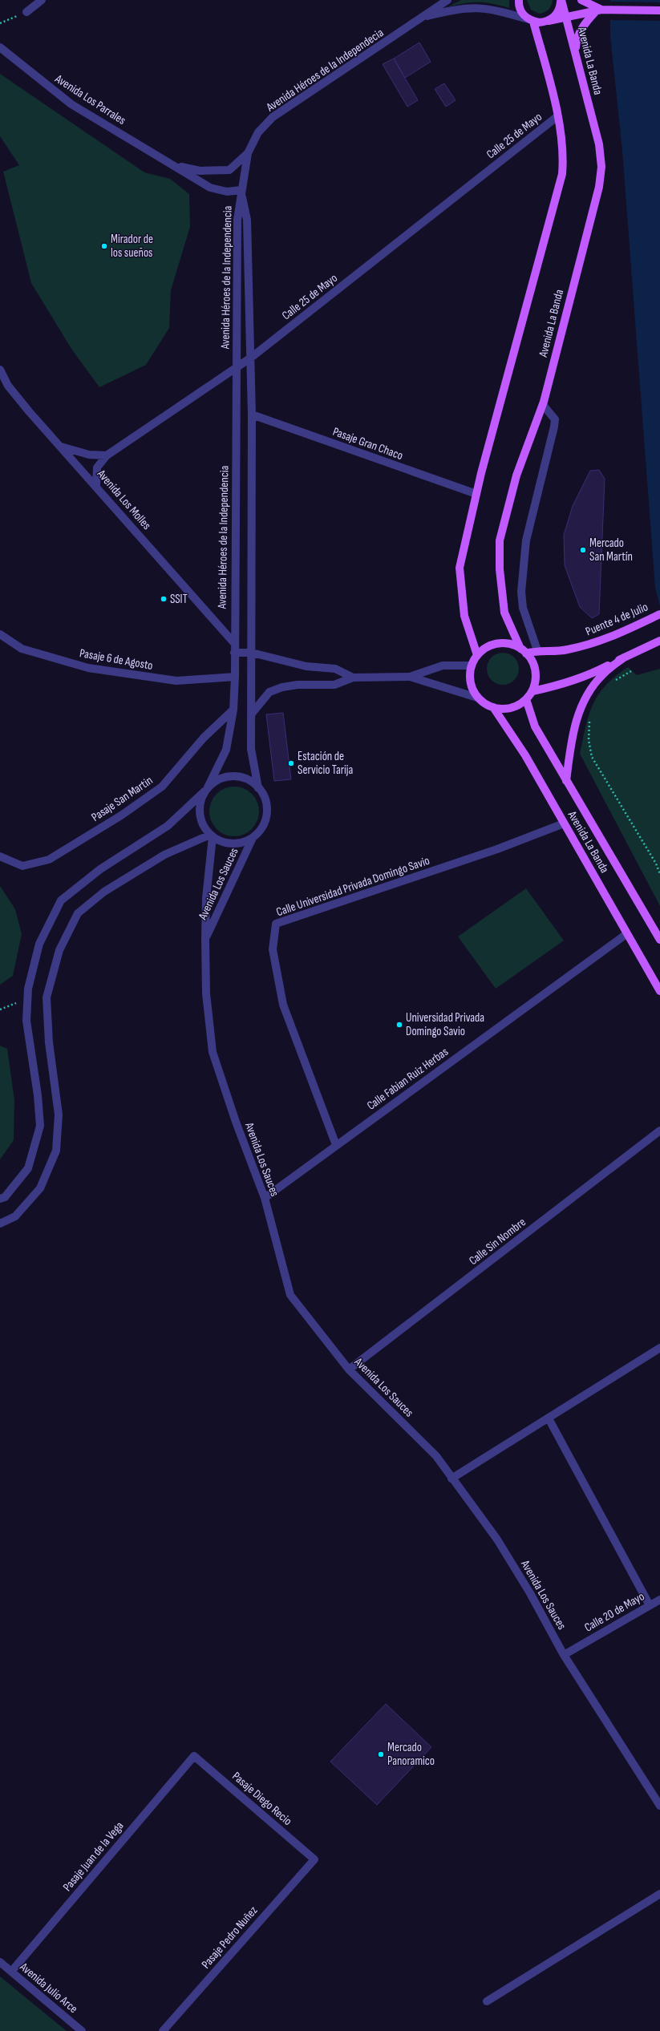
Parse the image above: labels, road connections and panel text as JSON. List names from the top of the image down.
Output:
{
  "streets": {
    "main road": ["Avenida La Banda", "Puente 4 de Julio"],
    "street": [
      "Avenida Héroes de la Independecia",
      "Avenida Los Parrales",
      "Calle 25 de Mayo",
      "Avenida Héroes de la Independencia",
      "Pasaje Gran Chaco",
      "Avenida Los Molles",
      "Pasaje 6 de Agosto",
      "Pasaje San Martin",
      "Avenida Los Sauces",
      "Calle Universidad Privada Domingo Savio",
      "Calle Fabian Ruiz Herbas",
      "Calle Sin Nombre",
      "Calle 20 de Mayo",
      "Pasaje Diego Recio",
      "Pasaje Juan de la Vega",
      "Pasaje Pedro Nuñez",
      "Avenida Julio Arce"
    ]
  },
  "crossings": [
    ["Avenida La Banda", "Puente 4 de Julio"],
    ["Avenida La Banda", "Calle Universidad Privada Domingo Savio"],
    ["Avenida La Banda", "Calle Fabian Ruiz Herbas"],
    ["Avenida Héroes de la Independecia", "Avenida Los Parrales"],
    ["Avenida Héroes de la Independecia", "Avenida Héroes de la Independencia"],
    ["Avenida Los Parrales", "Avenida Héroes de la Independencia"],
    ["Calle 25 de Mayo", "Avenida Héroes de la Independencia"],
    ["Calle 25 de Mayo", "Avenida Los Molles"],
    ["Avenida Héroes de la Independencia", "Pasaje Gran Chaco"],
    ["Avenida Héroes de la Independencia", "Avenida Los Molles"],
    ["Avenida Héroes de la Independencia", "Pasaje 6 de Agosto"],
    ["Avenida Héroes de la Independencia", "Pasaje San Martin"],
    ["Avenida Héroes de la Independencia", "Avenida Los Sauces"],
    ["Avenida Los Sauces", "Calle Fabian Ruiz Herbas"],
    ["Avenida Los Sauces", "Calle Sin Nombre"],
    ["Avenida Los Sauces", "Calle 20 de Mayo"],
    ["Calle Universidad Privada Domingo Savio", "Calle Fabian Ruiz Herbas"],
    ["Pasaje Diego Recio", "Pasaje Juan de la Vega"],
    ["Pasaje Diego Recio", "Pasaje Pedro Nuñez"],
    ["Pasaje Juan de la Vega", "Avenida Julio Arce"]
  ],
  "places": [
    "Mirador de los sueños",
    "Mercado San Martín",
    "SSIT",
    "Estación de Servicio Tarija",
    "Universidad Privada Domingo Savio",
    "Mercado Panoramico"
  ]
}
